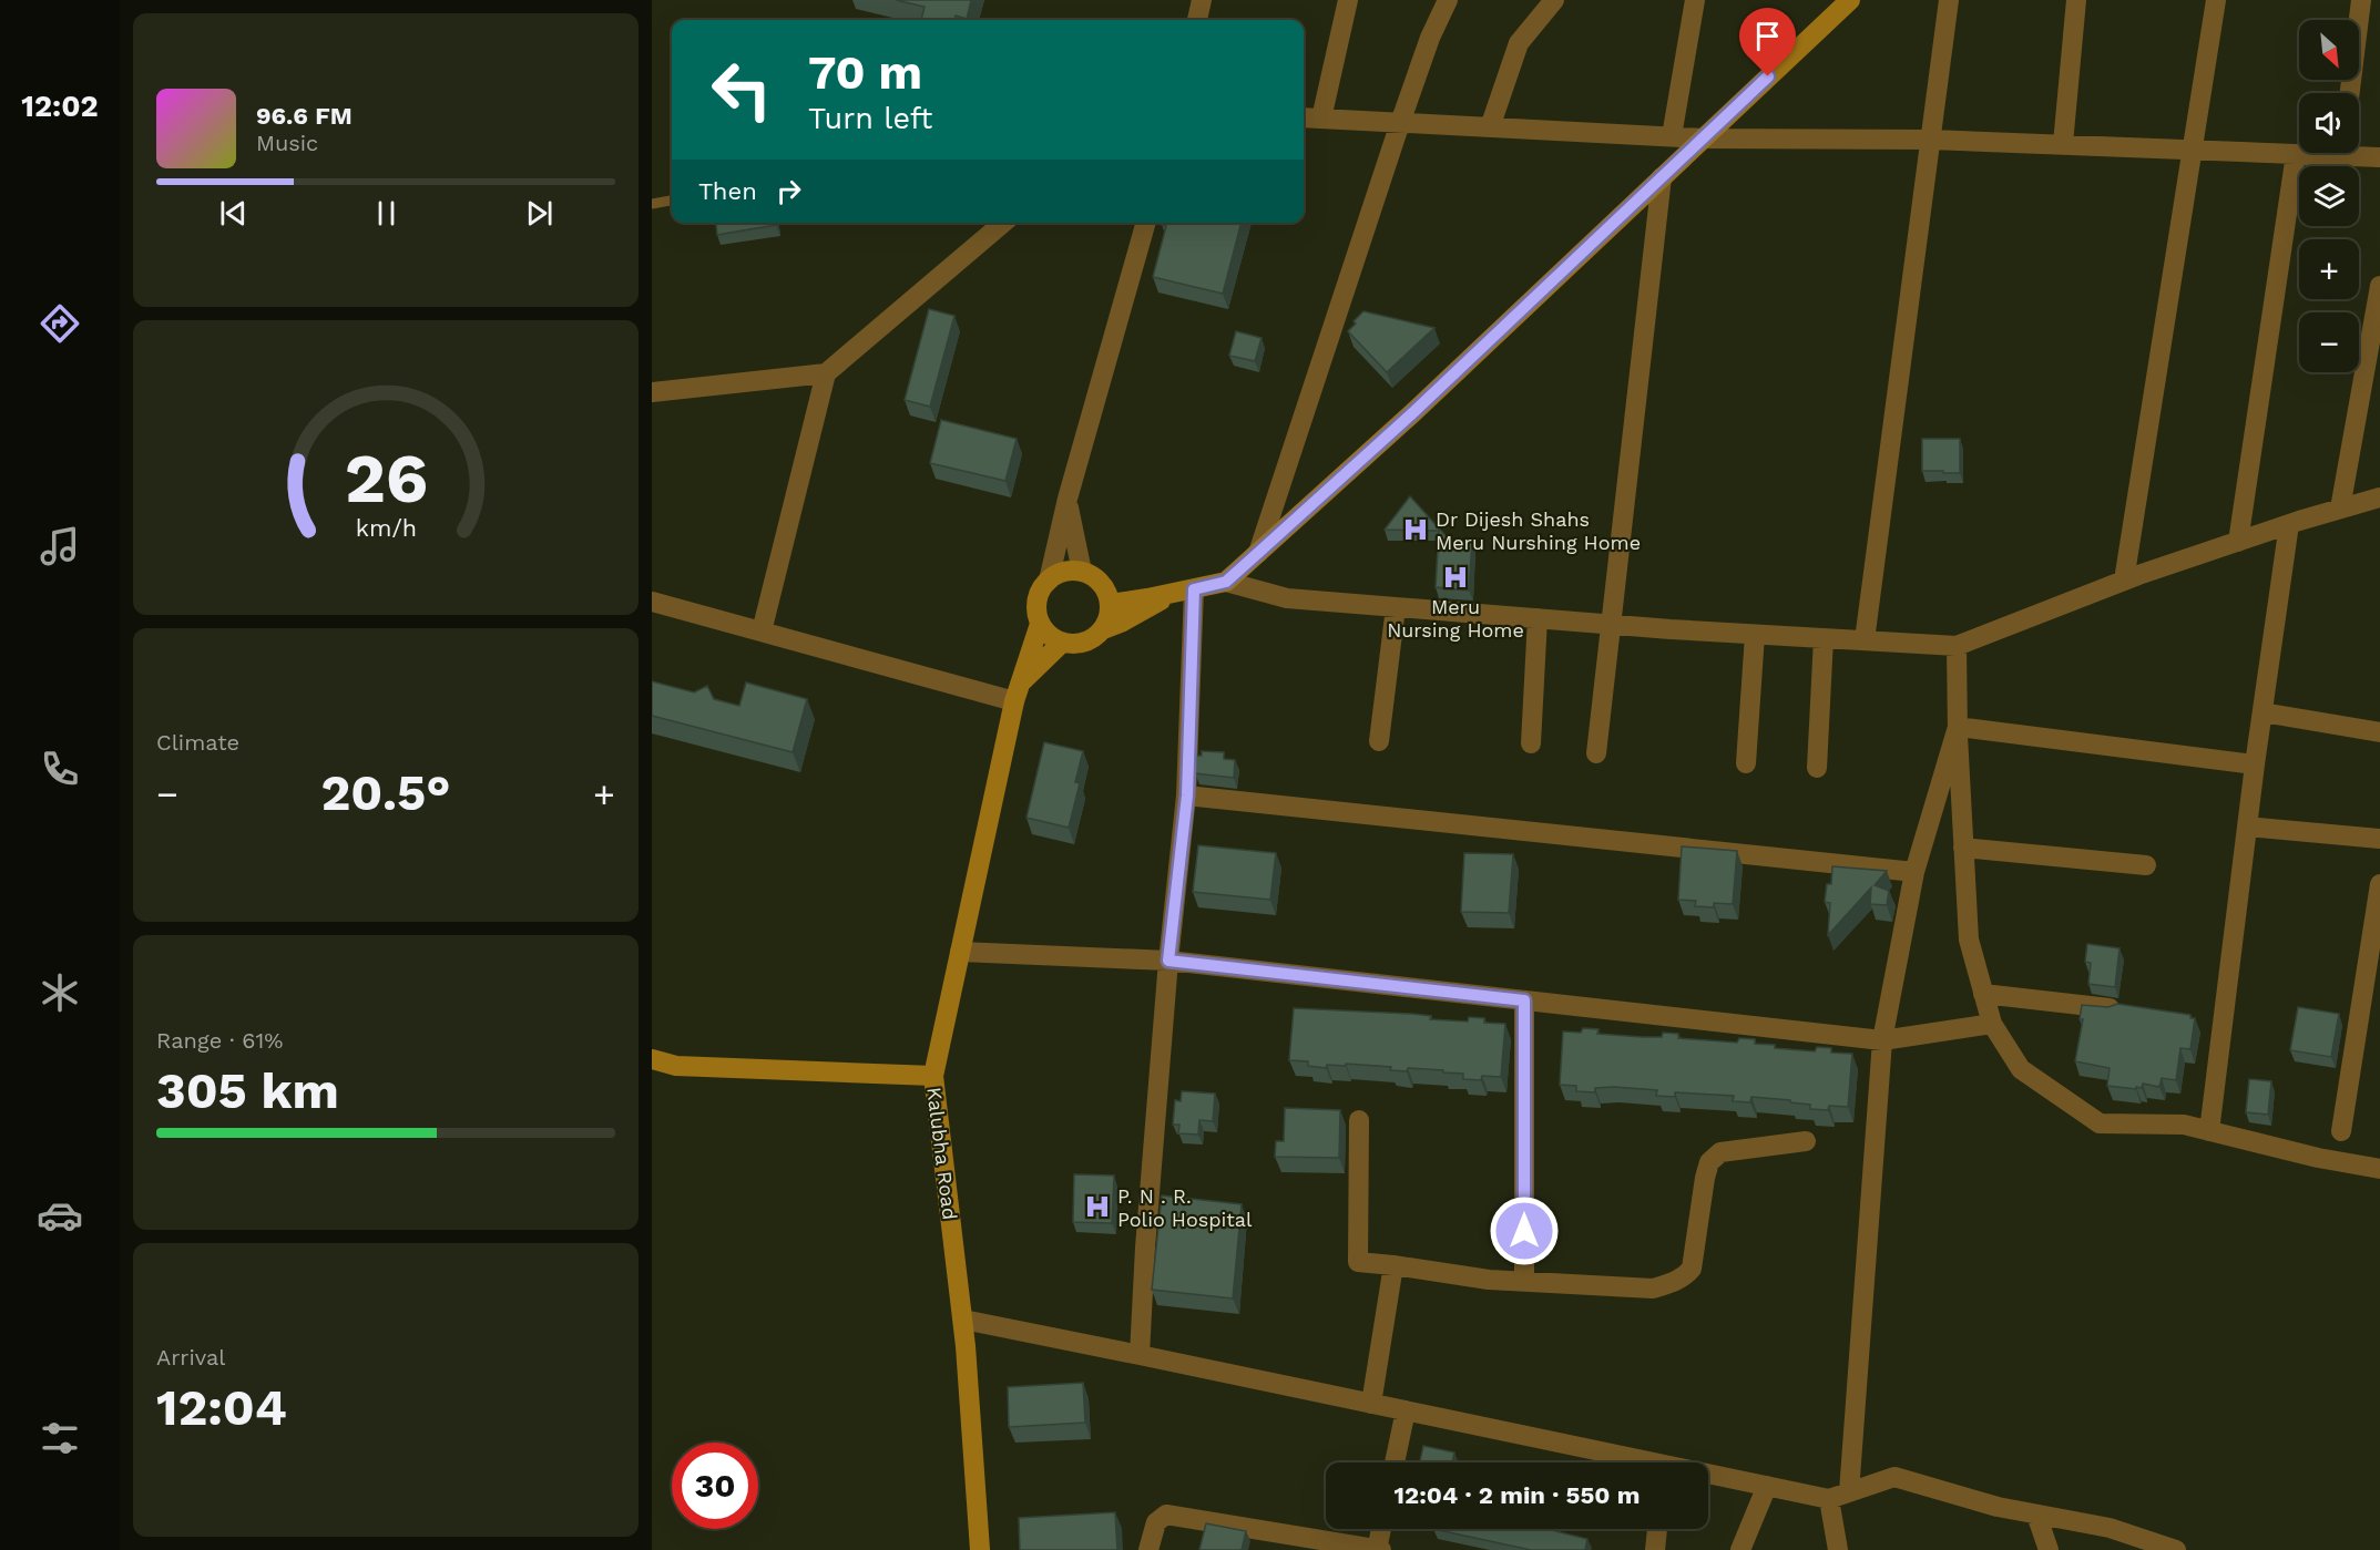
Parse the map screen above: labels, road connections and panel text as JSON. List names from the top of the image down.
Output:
{
  "streets": {
    "street": ["Kalubha Road"]
  },
  "places": {
    "hospital": ["Dr Dijesh Shahs Meru Nurshing Home", "Meru Nursing Home", "P. N . R. Polio Hospital"]
  },
  "north": "bottom right",
  "page": {
    "tabs": "12:02",
    "map_buttons": ["+", "−"],
    "turn": ["70 m", "Turn left"],
    "song": ["96.6 FM", "Music"],
    "then": "Then",
    "tile": [
      "Climate",
      ["Range · 61%", "305 km"],
      ["Arrival", "12:04"]
    ],
    "heat": ["−", "20.5°", "+"],
    "limit": "30",
    "trip": "12:04 · 2 min · 550 m",
    "gauge": ["26", "km/h"]
  }
}
